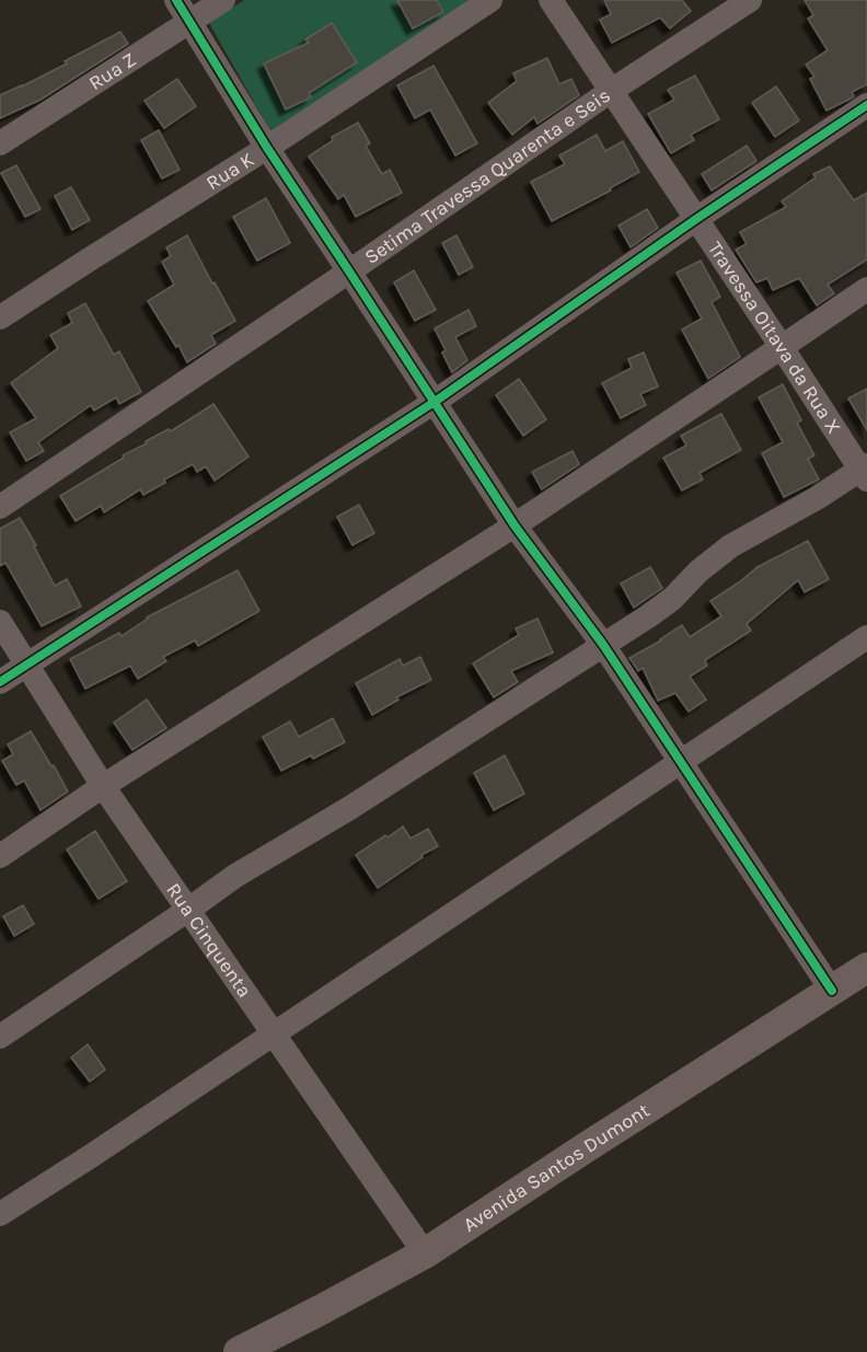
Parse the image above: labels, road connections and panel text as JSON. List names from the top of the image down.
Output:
{
  "streets": {
    "main road": ["Avenida Santos Dumont"],
    "street": [
      "Rua Z",
      "Rua K",
      "Setima Travessa Quarenta e Seis",
      "Travessa Oitava da Rua X",
      "Rua Cinquenta"
    ]
  },
  "crossings": [
    ["Setima Travessa Quarenta e Seis", "Travessa Oitava da Rua X"],
    ["Rua Cinquenta", "Avenida Santos Dumont"]
  ]
}
